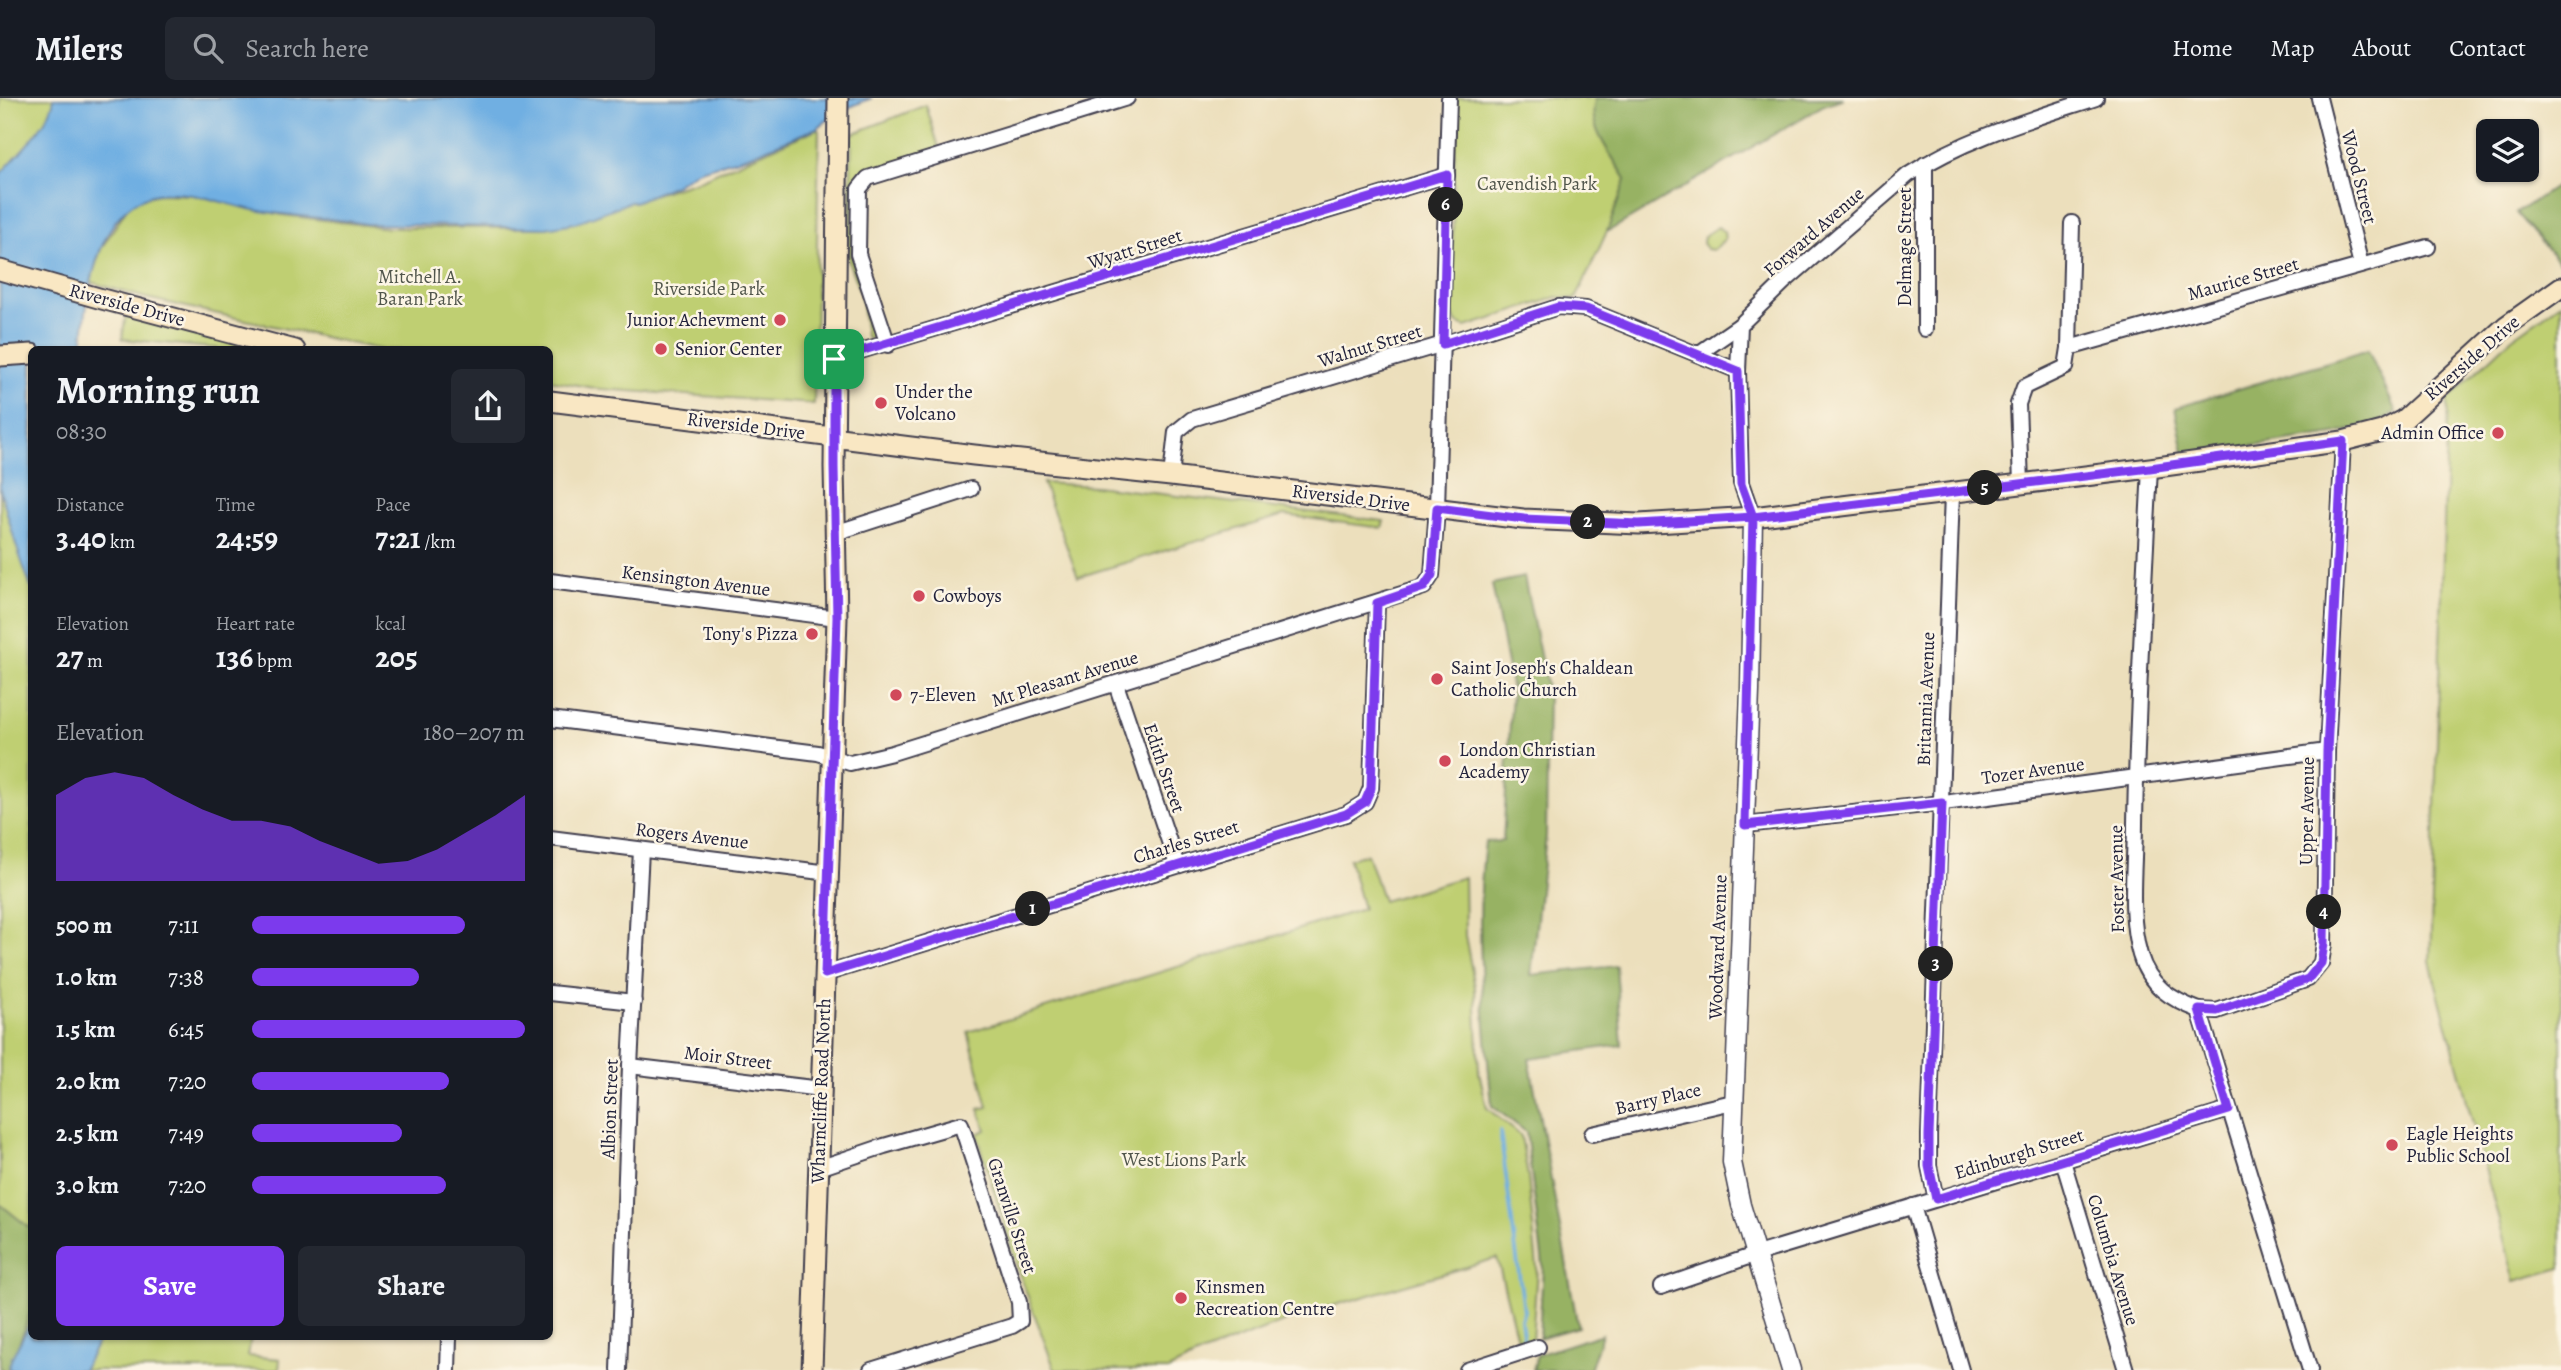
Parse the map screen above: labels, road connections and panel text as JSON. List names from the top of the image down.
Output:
{
  "streets": {
    "main road": ["Riverside Drive", "Wharncliffe Road North"],
    "street": [
      "Wood Street",
      "Forward Avenue",
      "Delmage Street",
      "Wyatt Street",
      "Maurice Street",
      "Walnut Street",
      "Kensington Avenue",
      "Mt Pleasant Avenue",
      "Britannia Avenue",
      "Edith Street",
      "Tozer Avenue",
      "Upper Avenue",
      "Rogers Avenue",
      "Charles Street",
      "Foster Avenue",
      "Woodward Avenue",
      "Moir Street",
      "Barry Place",
      "Albion Street",
      "Edinburgh Street",
      "Granville Street",
      "Columbia Avenue"
    ]
  },
  "crossings": [
    ["Wood Street", "Maurice Street"],
    ["Forward Avenue", "Delmage Street"],
    ["Forward Avenue", "Walnut Street"],
    ["Wyatt Street", "Mt Pleasant Avenue"],
    ["Wyatt Street", "Wharncliffe Road North"],
    ["Riverside Drive", "Walnut Street"],
    ["Riverside Drive", "Mt Pleasant Avenue"],
    ["Riverside Drive", "Britannia Avenue"],
    ["Riverside Drive", "Upper Avenue"],
    ["Riverside Drive", "Foster Avenue"],
    ["Riverside Drive", "Woodward Avenue"],
    ["Riverside Drive", "Wharncliffe Road North"],
    ["Walnut Street", "Mt Pleasant Avenue"],
    ["Kensington Avenue", "Wharncliffe Road North"],
    ["Mt Pleasant Avenue", "Edith Street"],
    ["Mt Pleasant Avenue", "Charles Street"],
    ["Mt Pleasant Avenue", "Wharncliffe Road North"],
    ["Britannia Avenue", "Tozer Avenue"],
    ["Britannia Avenue", "Edinburgh Street"],
    ["Edith Street", "Charles Street"],
    ["Tozer Avenue", "Upper Avenue"],
    ["Tozer Avenue", "Foster Avenue"],
    ["Tozer Avenue", "Woodward Avenue"],
    ["Upper Avenue", "Foster Avenue"],
    ["Rogers Avenue", "Wharncliffe Road North"],
    ["Rogers Avenue", "Albion Street"],
    ["Charles Street", "Wharncliffe Road North"],
    ["Woodward Avenue", "Barry Place"],
    ["Woodward Avenue", "Edinburgh Street"],
    ["Moir Street", "Wharncliffe Road North"],
    ["Moir Street", "Albion Street"],
    ["Wharncliffe Road North", "Granville Street"],
    ["Edinburgh Street", "Columbia Avenue"]
  ],
  "parks": [
    "Cavendish Park",
    "Mitchell A. Baran Park",
    "Riverside Park",
    "West Lions Park"
  ],
  "places": [
    "Junior Achevment",
    "Senior Center",
    "Under the Volcano",
    "Admin Office",
    "Cowboys",
    "Tony's Pizza",
    "Saint Joseph's Chaldean Catholic Church",
    "7-Eleven",
    "London Christian Academy",
    "Eagle Heights Public School",
    "Kinsmen Recreation Centre"
  ],
  "page": {
    "header": "Milers",
    "search": "Search here",
    "nav": [
      "Home",
      "Map",
      "About",
      "Contact"
    ],
    "pins": [
      "6",
      "5",
      "2",
      "1",
      "4",
      "3"
    ],
    "heading": ["Morning run", "08:30"],
    "stats": [
      ["Distance", "3.40 km"],
      ["Time", "24:59"],
      ["Pace", "7:21 /km"],
      ["Elevation", "27 m"],
      ["Heart rate", "136 bpm"],
      ["kcal", "205"]
    ],
    "chart": ["Elevation", "180–207 m"],
    "list": [
      {
        "name": "500 m",
        "note": "7:11"
      },
      {
        "name": "1.0 km",
        "note": "7:38"
      },
      {
        "name": "1.5 km",
        "note": "6:45"
      },
      {
        "name": "2.0 km",
        "note": "7:20"
      },
      {
        "name": "2.5 km",
        "note": "7:49"
      },
      {
        "name": "3.0 km",
        "note": "7:20"
      }
    ],
    "buttons": ["Save", "Share"]
  }
}
